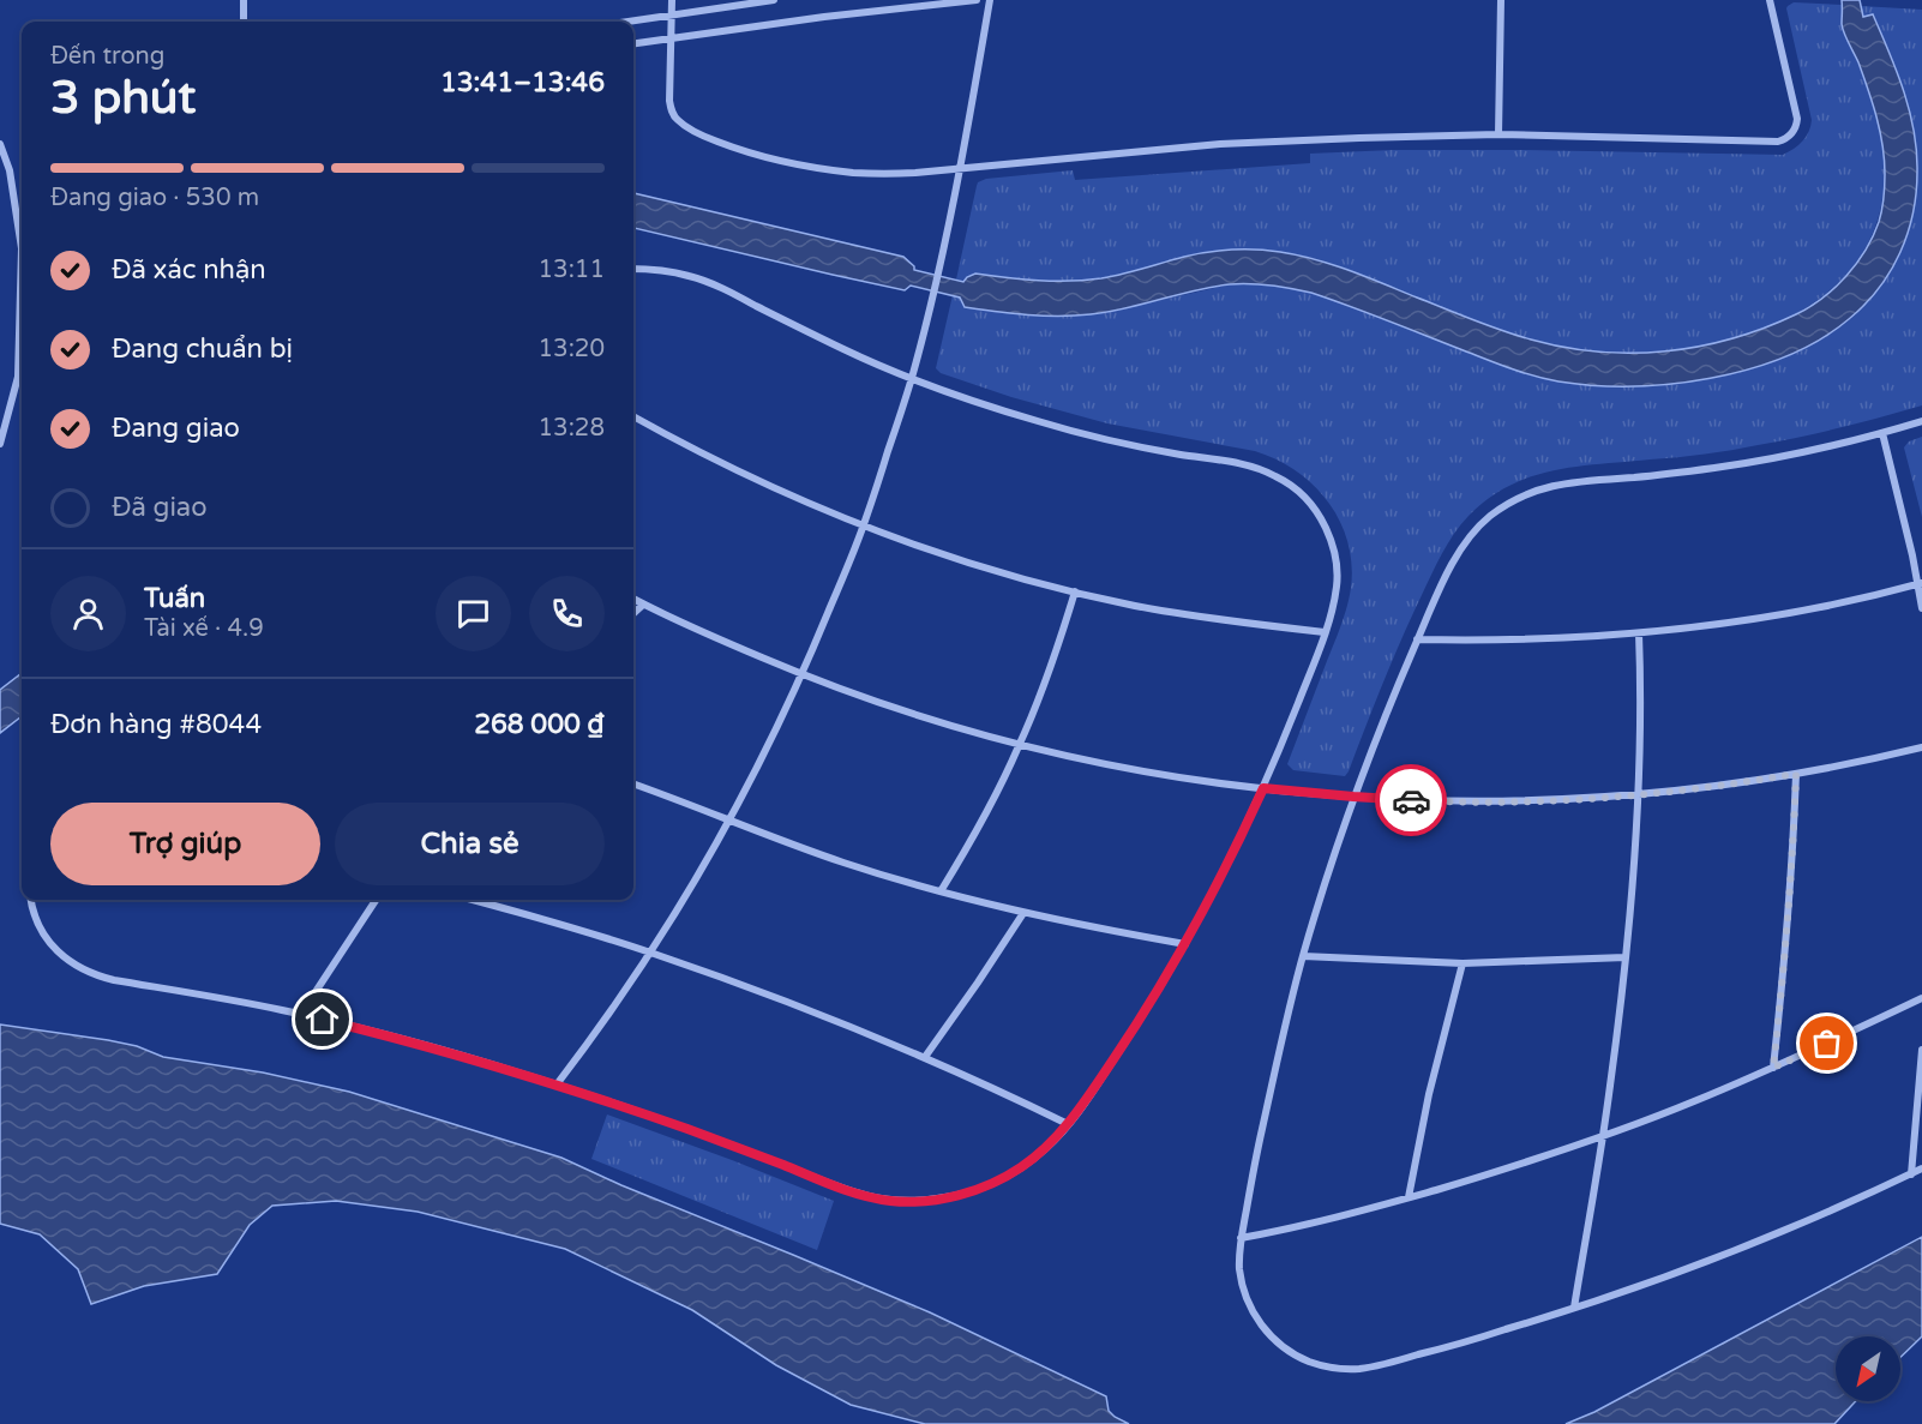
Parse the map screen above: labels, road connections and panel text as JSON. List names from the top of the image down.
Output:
{
  "north": "bottom left",
  "page": {
    "heading": ["3 phút", "Đến trong", "13:41–13:46"],
    "panel": [
      "Tuấn",
      "Tài xế · 4.9",
      "Đơn hàng #8044",
      "268 000 ₫"
    ],
    "bar": "Đang giao · 530 m",
    "list": [
      ["Đã xác nhận", "13:11"],
      ["Đang chuẩn bị", "13:20"],
      ["Đang giao", "13:28"],
      "Đã giao"
    ],
    "buttons": ["Trợ giúp", "Chia sẻ"]
  }
}
